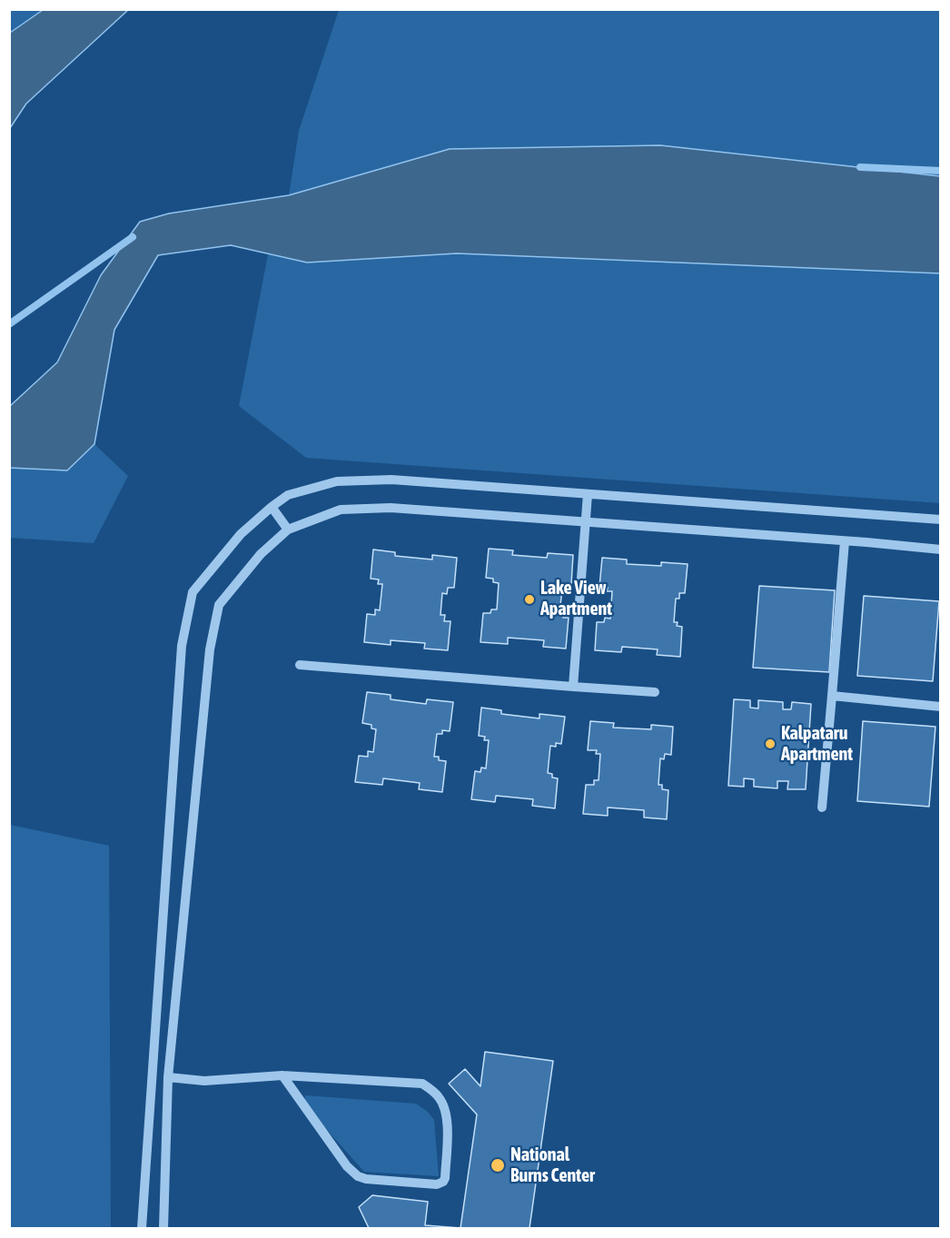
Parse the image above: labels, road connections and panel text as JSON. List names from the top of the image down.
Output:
{
  "places": ["Lake View Apartment", "Kalpataru Apartment", "National Burns Center"]
}
